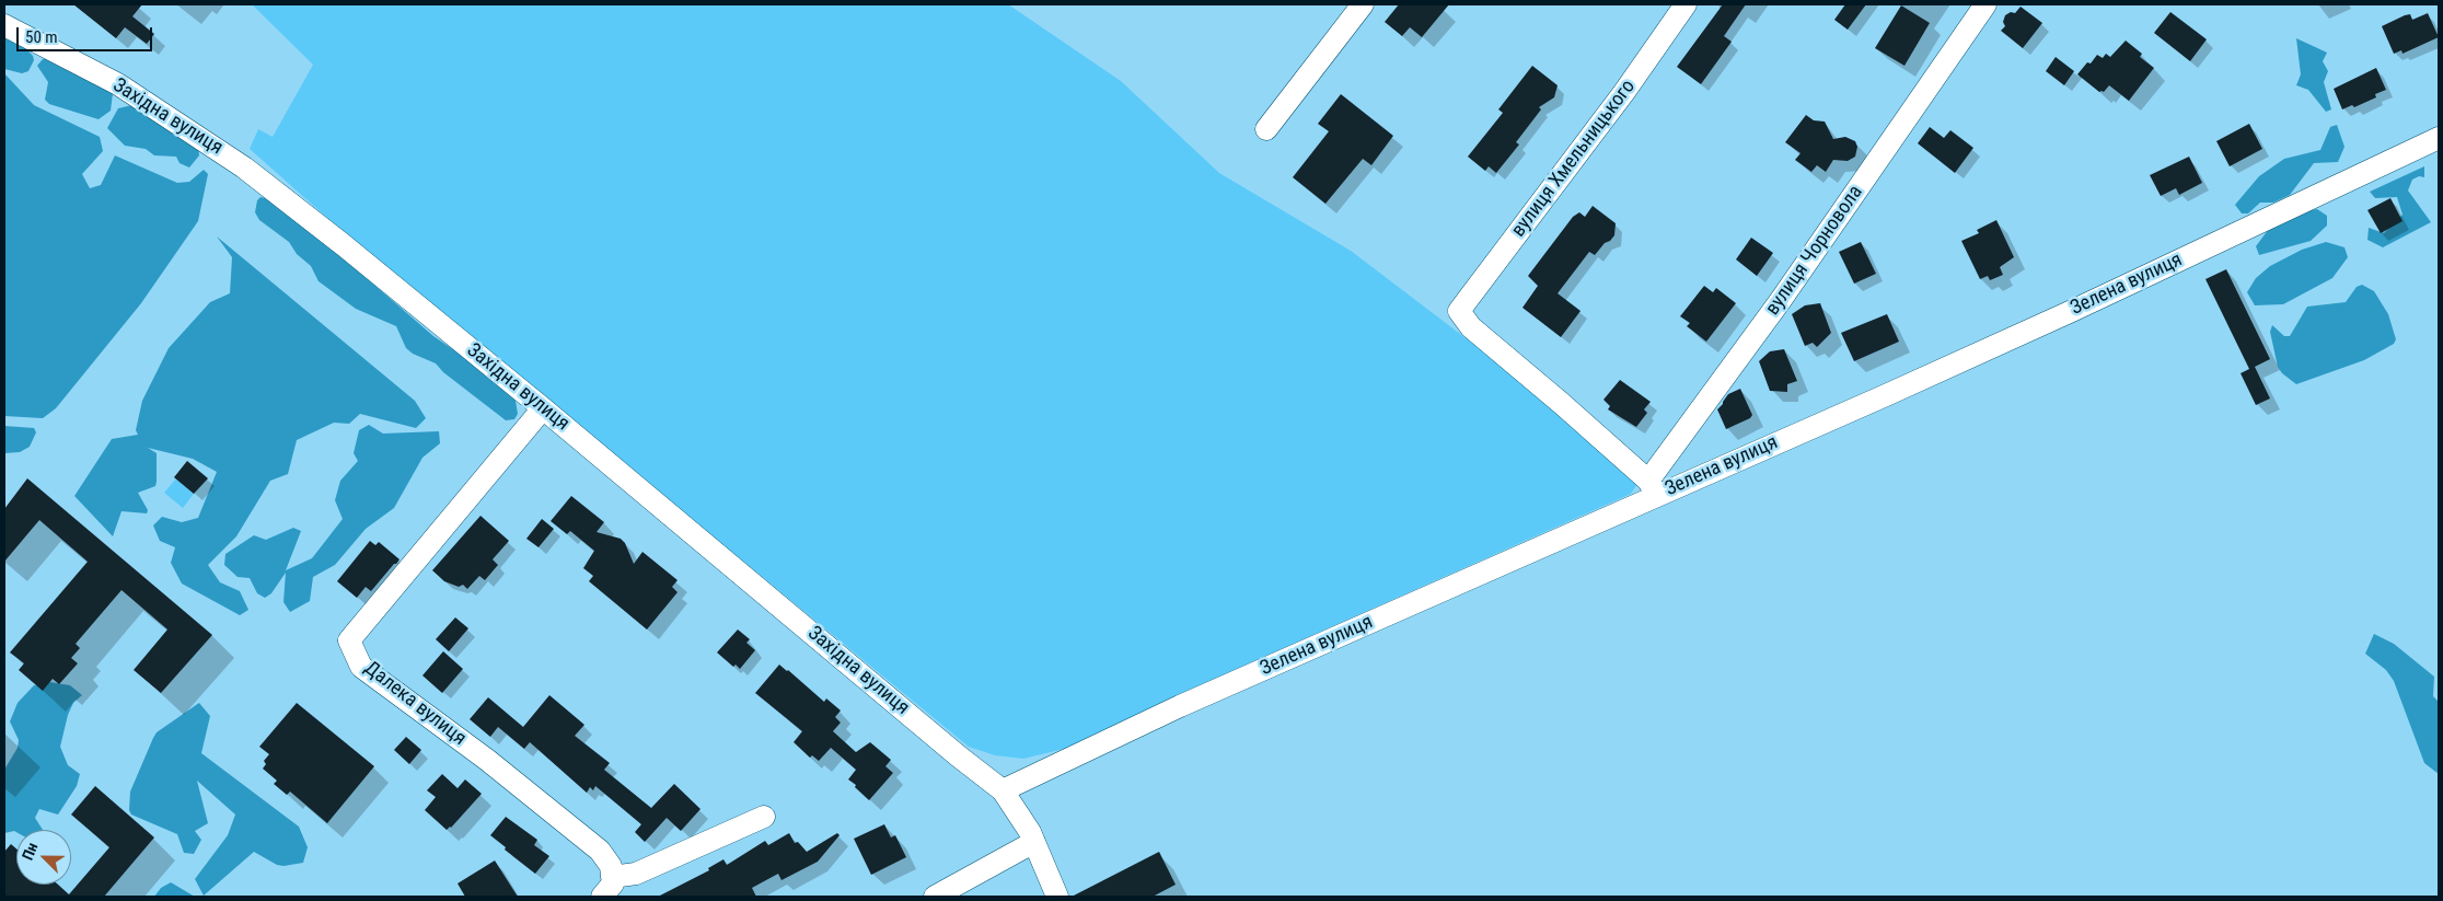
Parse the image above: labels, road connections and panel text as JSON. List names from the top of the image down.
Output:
{
  "streets": {
    "street": [
      "Західна вулиця",
      "вулиця Хмельницького",
      "вулиця Чорновола",
      "Зелена вулиця",
      "Далека вулиця"
    ]
  },
  "crossings": [
    ["Західна вулиця", "Зелена вулиця"],
    ["Західна вулиця", "Далека вулиця"],
    ["вулиця Хмельницького", "вулиця Чорновола"],
    ["вулиця Хмельницького", "Зелена вулиця"],
    ["вулиця Чорновола", "Зелена вулиця"]
  ],
  "scale_bar": "50 m",
  "north": "top left"
}
